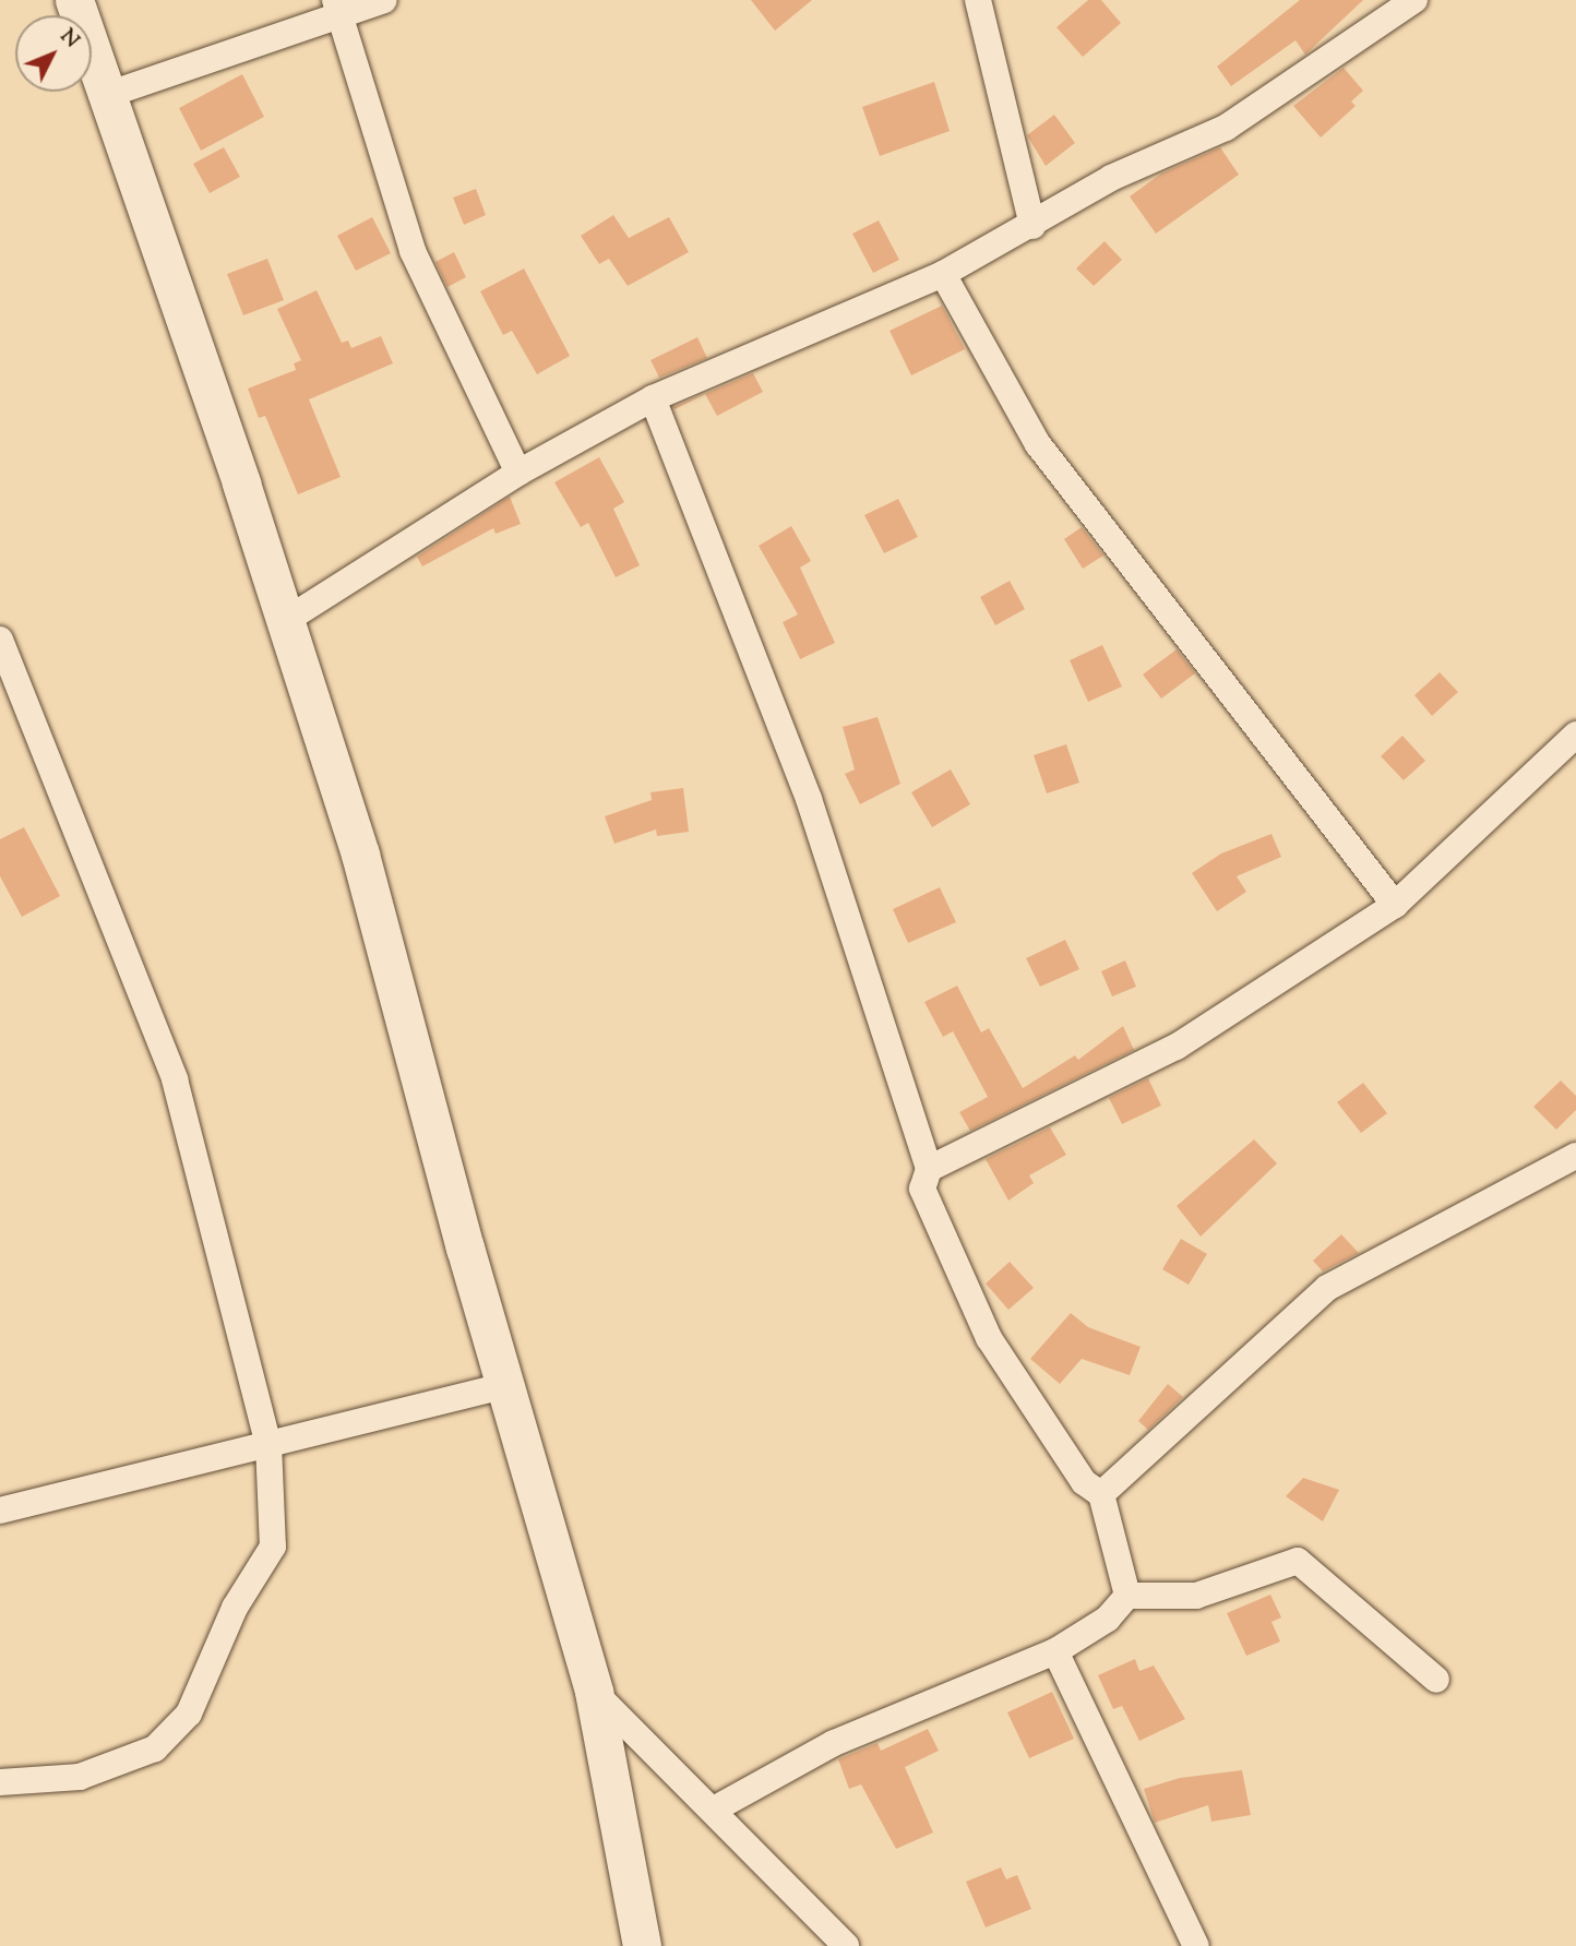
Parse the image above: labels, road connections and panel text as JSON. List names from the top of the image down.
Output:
{
  "north": "top right"
}
